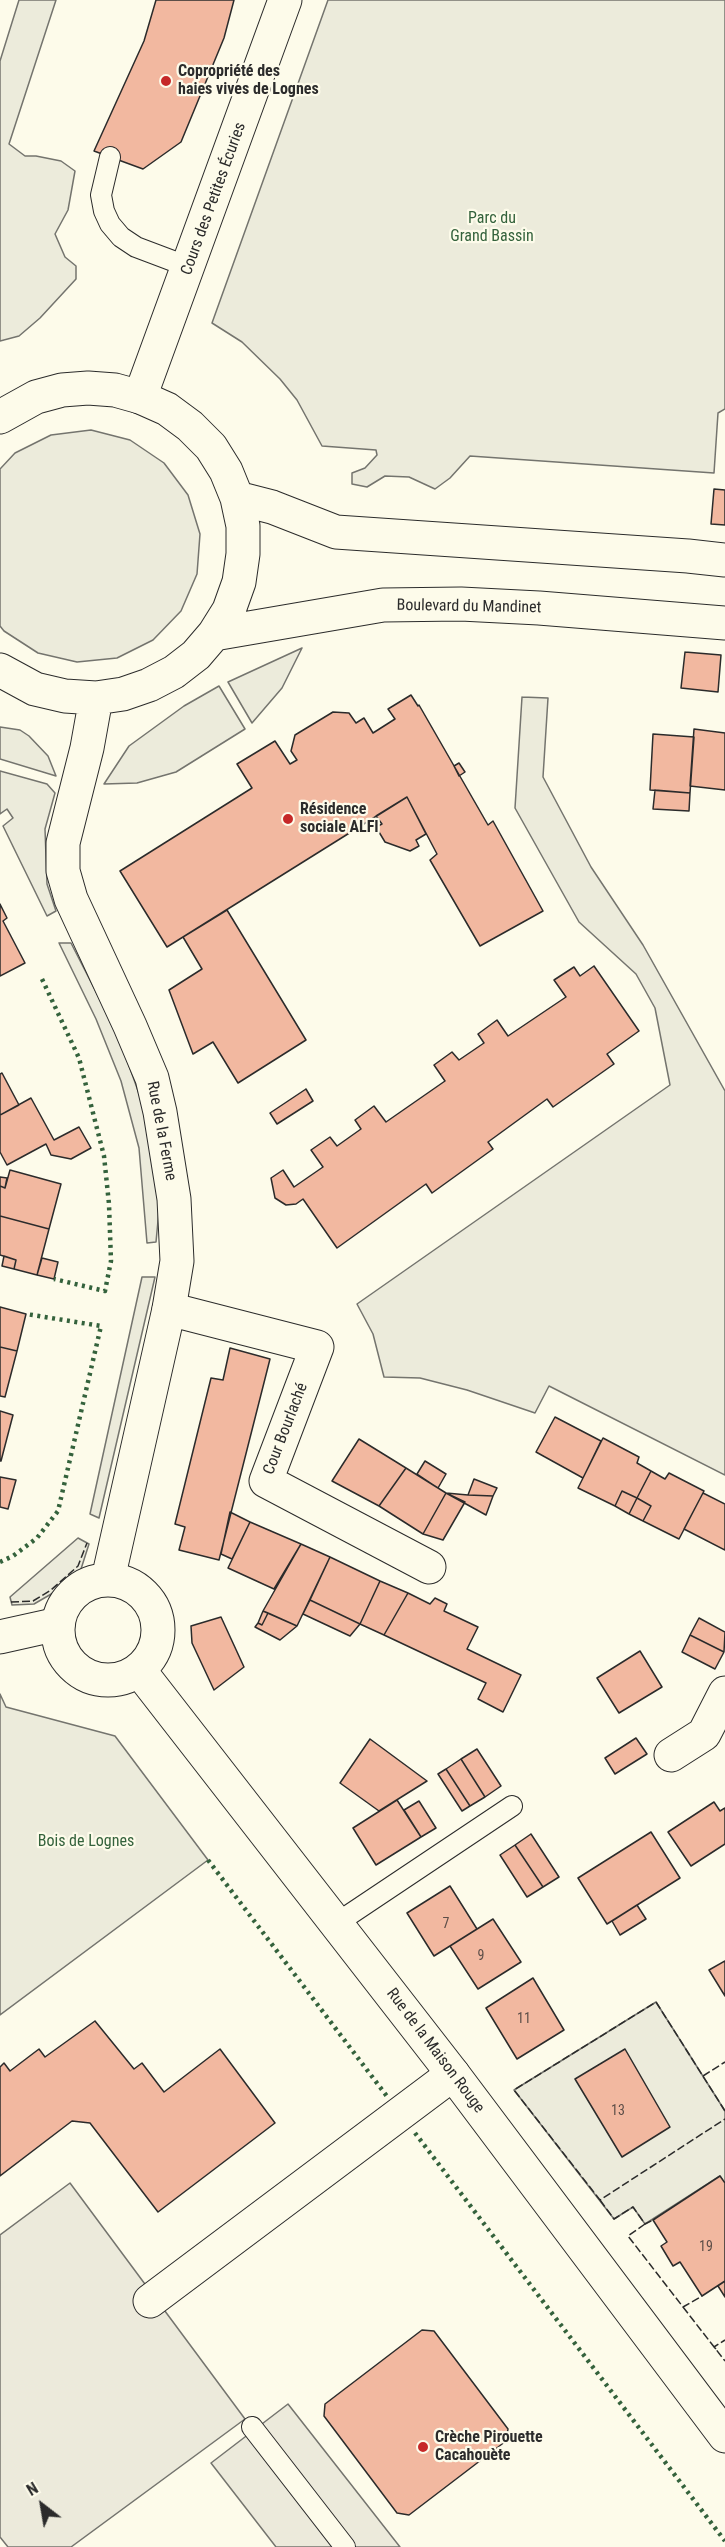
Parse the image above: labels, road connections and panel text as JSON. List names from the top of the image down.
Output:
{
  "streets": {
    "street": [
      "Cours des Petites Écuries",
      "Boulevard du Mandinet",
      "Rue de la Ferme",
      "Cour Bourlaché",
      "Rue de la Maison Rouge"
    ]
  },
  "crossings": [
    ["Rue de la Ferme", "Cour Bourlaché"],
    ["Rue de la Ferme", "Rue de la Maison Rouge"]
  ],
  "parks": ["Parc du Grand Bassin", "Bois de Lognes"],
  "places": ["Copropriété des haies vives de Lognes", "Résidence sociale ALFI", "Crèche Pirouette Cacahouète"],
  "house_numbers": [
    "7",
    "9",
    "11",
    "13",
    "19"
  ],
  "north": "top left"
}
